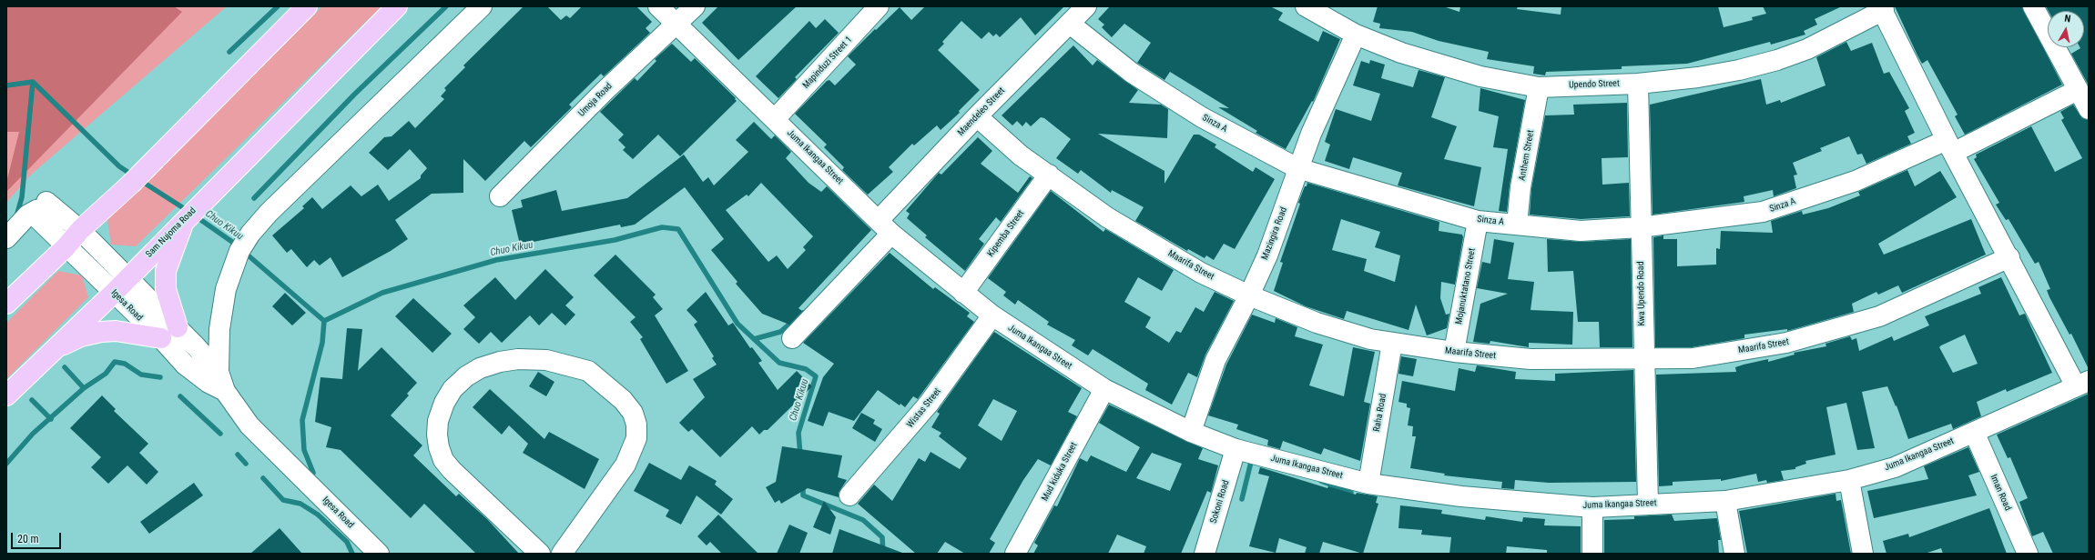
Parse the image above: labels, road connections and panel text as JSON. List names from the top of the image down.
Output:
{
  "streets": {
    "main road": ["Sam Nujoma Road"],
    "street": [
      "Mapinduzi Street 1",
      "Upendo Street",
      "Umoja Road",
      "Maendeleo Street",
      "Sinza A",
      "Anthem Street",
      "Juma Ikangaa Street",
      "Kipemba Street",
      "Mazingira Road",
      "Maarifa Street",
      "Mojanuktatano Street",
      "Kwa Upendo Road",
      "Igesa Road",
      "Wistas Street",
      "Raha Road",
      "Mud kiduka Street",
      "Iman Road",
      "Sokoni Road"
    ]
  },
  "crossings": [
    ["Mapinduzi Street 1", "Juma Ikangaa Street"],
    ["Upendo Street", "Anthem Street"],
    ["Upendo Street", "Mazingira Road"],
    ["Upendo Street", "Kwa Upendo Road"],
    ["Umoja Road", "Juma Ikangaa Street"],
    ["Maendeleo Street", "Sinza A"],
    ["Maendeleo Street", "Juma Ikangaa Street"],
    ["Maendeleo Street", "Maarifa Street"],
    ["Sinza A", "Anthem Street"],
    ["Sinza A", "Mazingira Road"],
    ["Sinza A", "Mojanuktatano Street"],
    ["Sinza A", "Kwa Upendo Road"],
    ["Juma Ikangaa Street", "Kipemba Street"],
    ["Juma Ikangaa Street", "Mazingira Road"],
    ["Juma Ikangaa Street", "Kwa Upendo Road"],
    ["Juma Ikangaa Street", "Wistas Street"],
    ["Juma Ikangaa Street", "Raha Road"],
    ["Juma Ikangaa Street", "Mud kiduka Street"],
    ["Juma Ikangaa Street", "Iman Road"],
    ["Juma Ikangaa Street", "Sokoni Road"],
    ["Sam Nujoma Road", "Igesa Road"],
    ["Kipemba Street", "Maarifa Street"],
    ["Mazingira Road", "Maarifa Street"],
    ["Maarifa Street", "Mojanuktatano Street"],
    ["Maarifa Street", "Kwa Upendo Road"],
    ["Maarifa Street", "Raha Road"]
  ],
  "water": ["Chuo Kikuu"],
  "scale_bar": "20 m",
  "north": "top"
}
